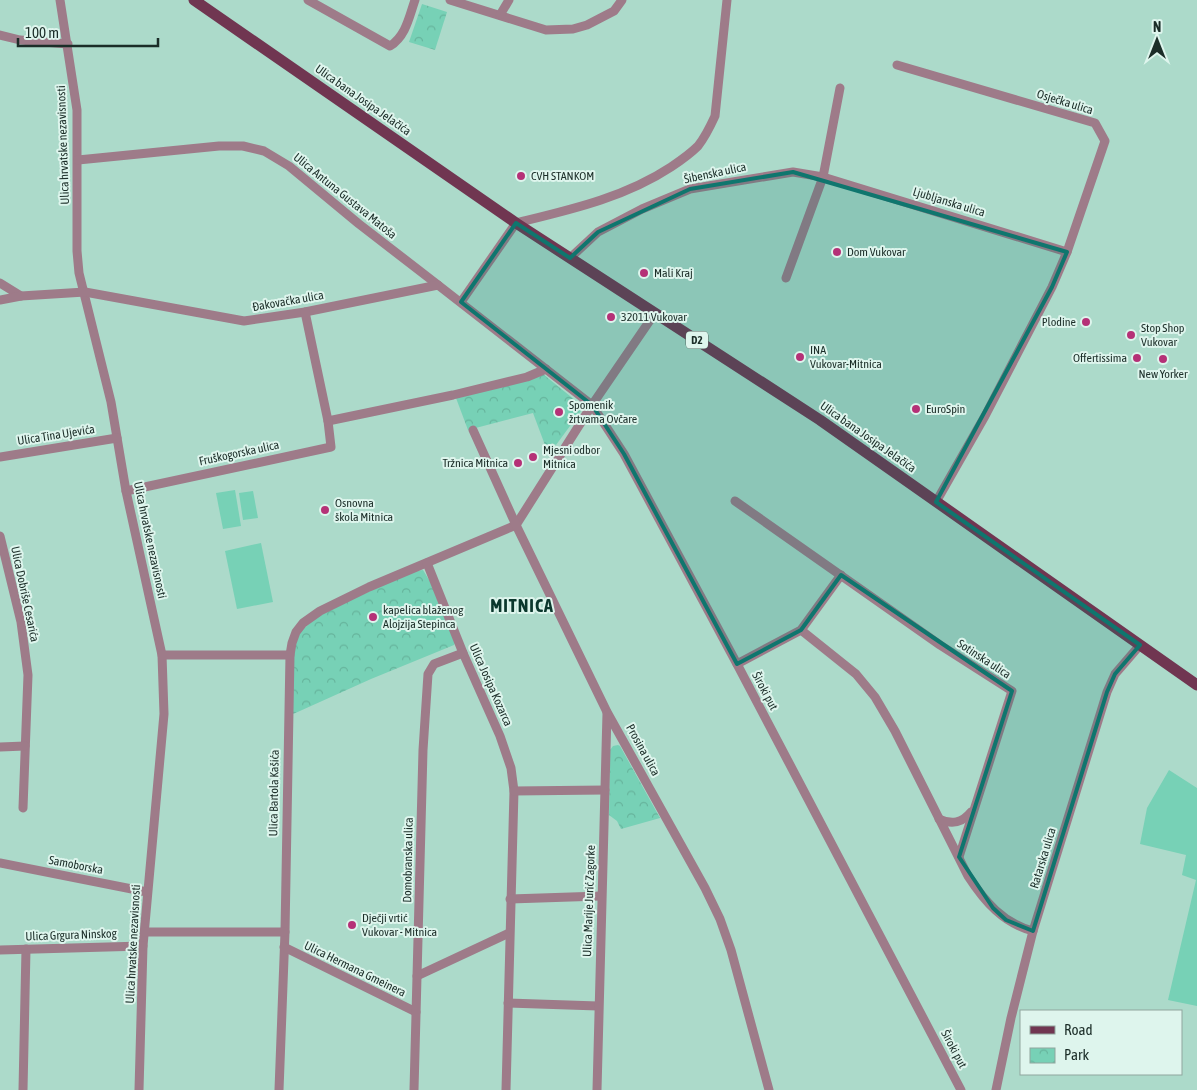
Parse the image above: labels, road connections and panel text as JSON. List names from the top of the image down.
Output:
{
  "streets": {
    "main road": ["Ulica bana Josipa Jelačića", "D2"],
    "street": [
      "Osječka ulica",
      "Ulica hrvatske nezavisnosti",
      "Šibenska ulica",
      "Ulica Antuna Gustava Matoša",
      "Ljubljanska ulica",
      "Đakovačka ulica",
      "Ulica Tina Ujevića",
      "Fruškogorska ulica",
      "Ulica Dobriše Cesarića",
      "Sotinska ulica",
      "Ulica Josipa Kozarca",
      "Široki put",
      "Prosina ulica",
      "Ulica Bartola Kašića",
      "Ratarska ulica",
      "Domobranska ulica",
      "Samoborska",
      "Ulica Marije Jurić Zagorke",
      "Ulica Grgura Ninskog",
      "Ulica Hermana Gmeinera"
    ]
  },
  "crossings": [
    ["Ulica bana Josipa Jelačića", "Osječka ulica"],
    ["Ulica bana Josipa Jelačića", "Šibenska ulica"],
    ["Ulica bana Josipa Jelačića", "Ratarska ulica"],
    ["Osječka ulica", "Ljubljanska ulica"],
    ["Ulica hrvatske nezavisnosti", "Ulica Antuna Gustava Matoša"],
    ["Ulica hrvatske nezavisnosti", "Đakovačka ulica"],
    ["Ulica hrvatske nezavisnosti", "Ulica Tina Ujevića"],
    ["Ulica hrvatske nezavisnosti", "Fruškogorska ulica"],
    ["Ulica hrvatske nezavisnosti", "Samoborska"],
    ["Ulica hrvatske nezavisnosti", "Ulica Grgura Ninskog"],
    ["Šibenska ulica", "Ljubljanska ulica"],
    ["Ulica Antuna Gustava Matoša", "Đakovačka ulica"],
    ["Đakovačka ulica", "Fruškogorska ulica"],
    ["Ulica Josipa Kozarca", "Ulica Bartola Kašića"],
    ["Ulica Josipa Kozarca", "Domobranska ulica"],
    ["Prosina ulica", "Ulica Bartola Kašića"],
    ["Prosina ulica", "Ulica Marije Jurić Zagorke"],
    ["Ulica Bartola Kašića", "Ulica Hermana Gmeinera"],
    ["Domobranska ulica", "Ulica Hermana Gmeinera"]
  ],
  "districts": ["MITNICA"],
  "places": [
    "CVH STANKOM",
    "Dom Vukovar",
    "Mali Kraj",
    "32011 Vukovar",
    "Plodine",
    "Stop Shop Vukovar",
    "INA Vukovar-Mitnica",
    "Offertissima",
    "New Yorker",
    "EuroSpin",
    "Spomenik žrtvama Ovčare",
    "Mjesni odbor Mitnica",
    "Tržnica Mitnica",
    "Osnovna škola Mitnica",
    "kapelica blaženog Alojzija Stepinca",
    "Dječji vrtić Vukovar - Mitnica"
  ],
  "legend": ["Road", "Park"],
  "scale_bar": "100 m",
  "north": "top"
}
